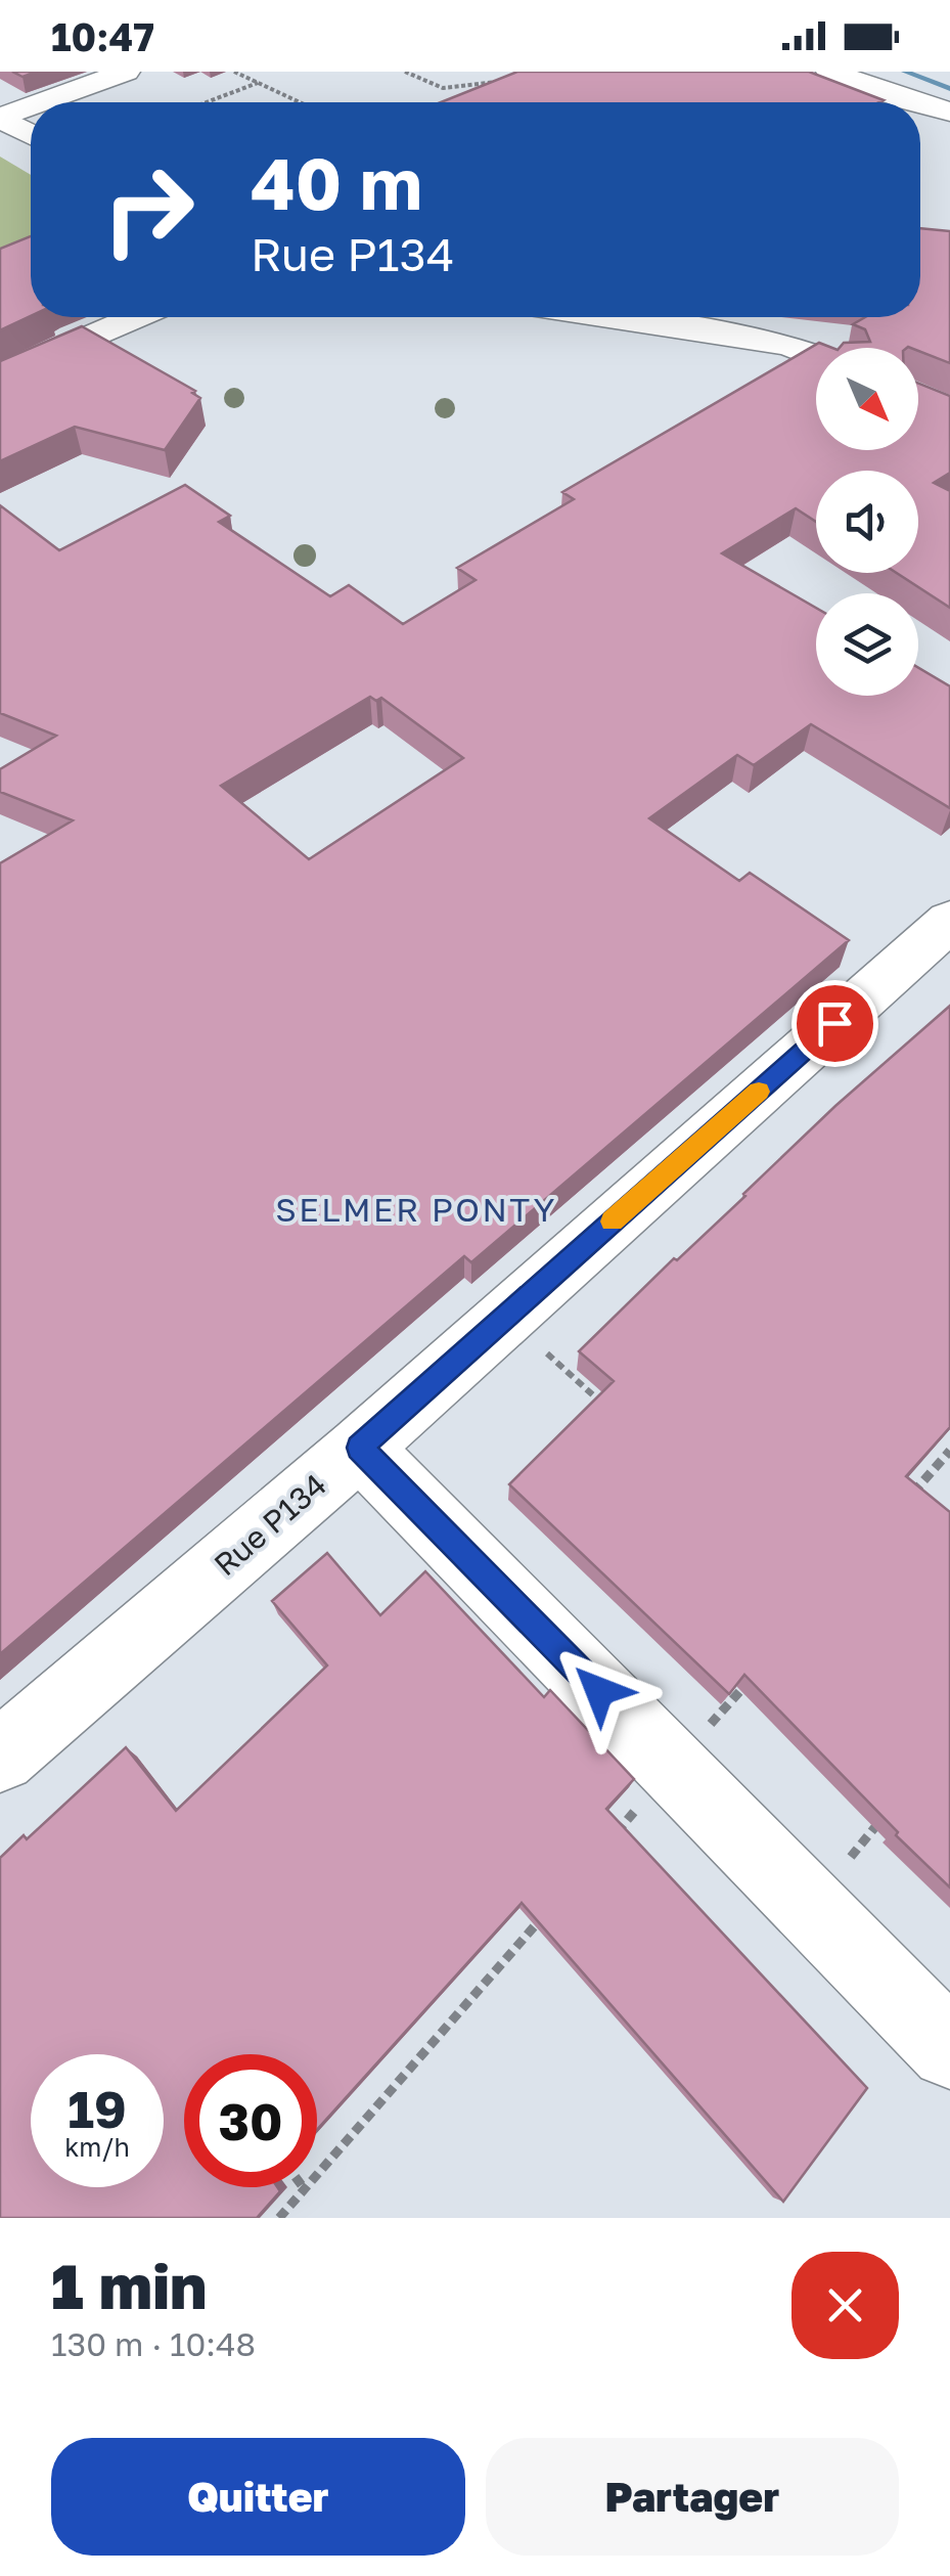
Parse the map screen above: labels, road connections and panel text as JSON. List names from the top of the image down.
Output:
{
  "streets": {
    "street": ["Rue P134"]
  },
  "districts": ["SELMER PONTY"],
  "north": "bottom right",
  "page": {
    "status": "10:47",
    "turn": ["40 m", "Rue P134"],
    "speed": "19 km/h",
    "limit": "30",
    "heading": ["1 min", "130 m · 10:48"],
    "buttons": ["Quitter", "Partager"]
  }
}
